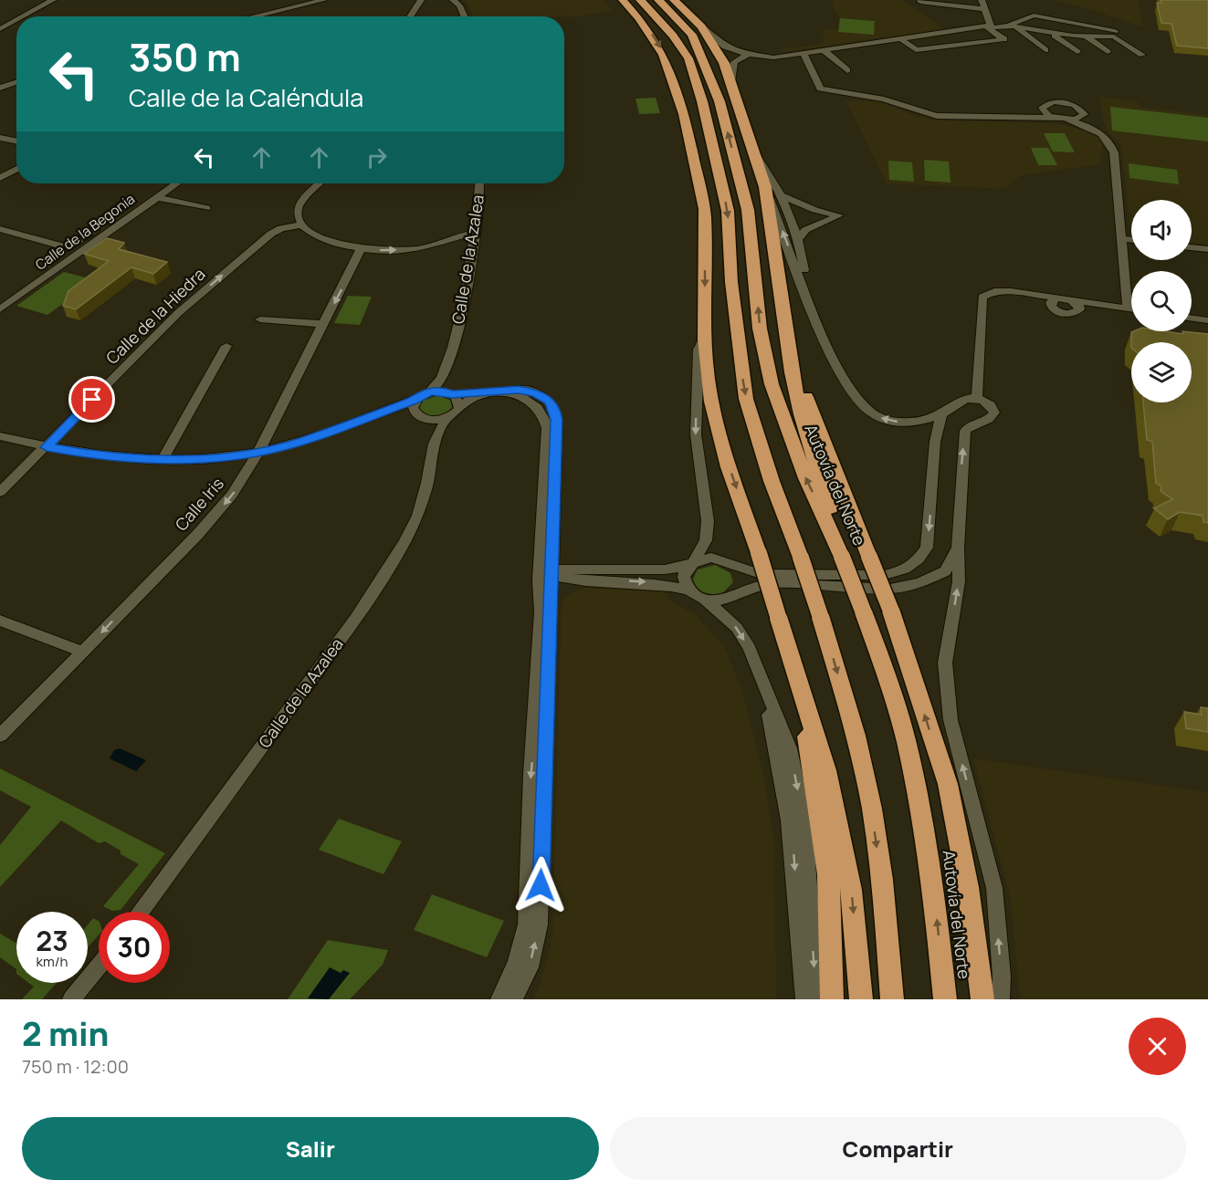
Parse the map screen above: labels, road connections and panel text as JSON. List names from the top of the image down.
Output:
{
  "streets": {
    "highway": ["Autovía del Norte"],
    "street": [
      "Calle de la Begonia",
      "Calle de la Azalea",
      "Calle de la Hiedra",
      "Calle Iris"
    ]
  },
  "one_way": ["Calle Iris"],
  "page": {
    "turn": ["350 m", "Calle de la Caléndula"],
    "speed": "23 km/h",
    "limit": "30",
    "heading": ["2 min", "750 m · 12:00"],
    "buttons": ["Salir", "Compartir"]
  }
}
